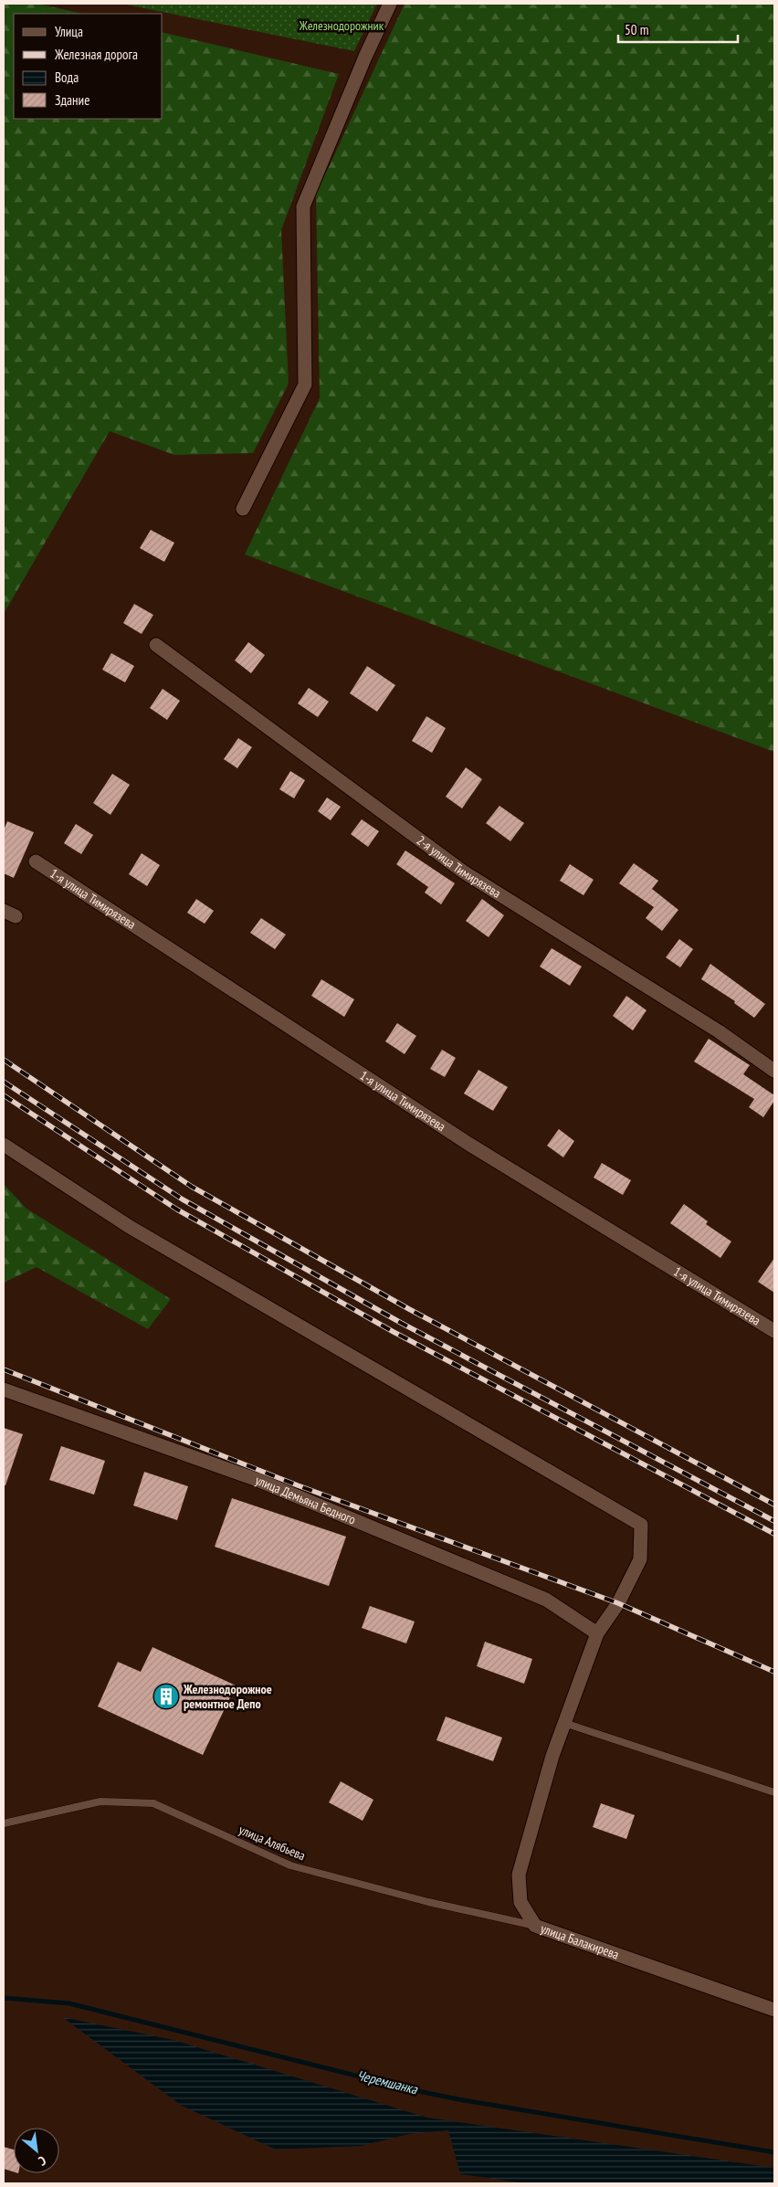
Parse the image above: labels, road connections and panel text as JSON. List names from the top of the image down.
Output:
{
  "streets": {
    "street": [
      "2-я улица Тимирязева",
      "1-я улица Тимирязева",
      "улица Демьяна Бедного",
      "улица Балакирева"
    ],
    "lane": ["улица Алябьева"]
  },
  "crossings": [
    ["улица Демьяна Бедного", "улица Балакирева"],
    ["улица Алябьева", "улица Балакирева"]
  ],
  "water": ["Черемшанка"],
  "parks": ["Железнодорожник"],
  "places": {
    "building": ["Железнодорожное ремонтное Депо"]
  },
  "legend": [
    "Улица",
    "Железная дорога",
    "Вода",
    "Здание"
  ],
  "scale_bar": "50 m",
  "north": "bottom right"
}
